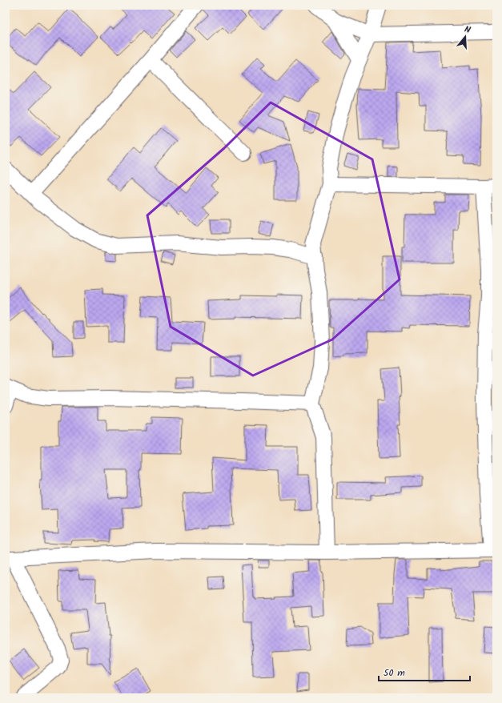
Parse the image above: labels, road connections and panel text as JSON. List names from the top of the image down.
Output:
{
  "scale_bar": "50 m",
  "north": "top"
}
